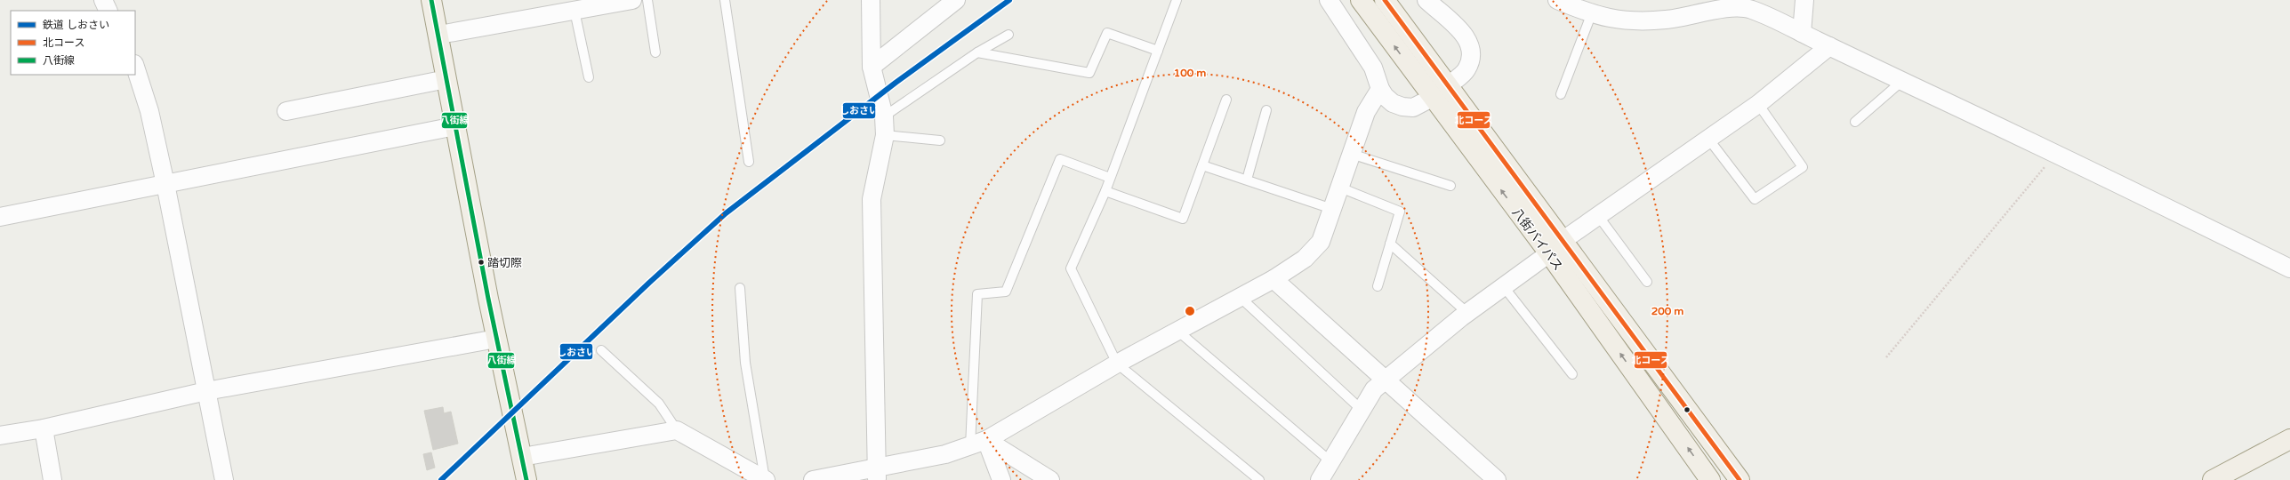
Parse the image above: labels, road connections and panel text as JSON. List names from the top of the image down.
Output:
{
  "streets": {
    "main road": ["八街バイパス"]
  },
  "places": ["踏切際"],
  "lines": ["rail line しおさい", "transit line 北コース", "transit line 八街線"],
  "legend": ["鉄道 しおさい", "北コース", "八街線"],
  "rings": ["100 m", "200 m"]
}
